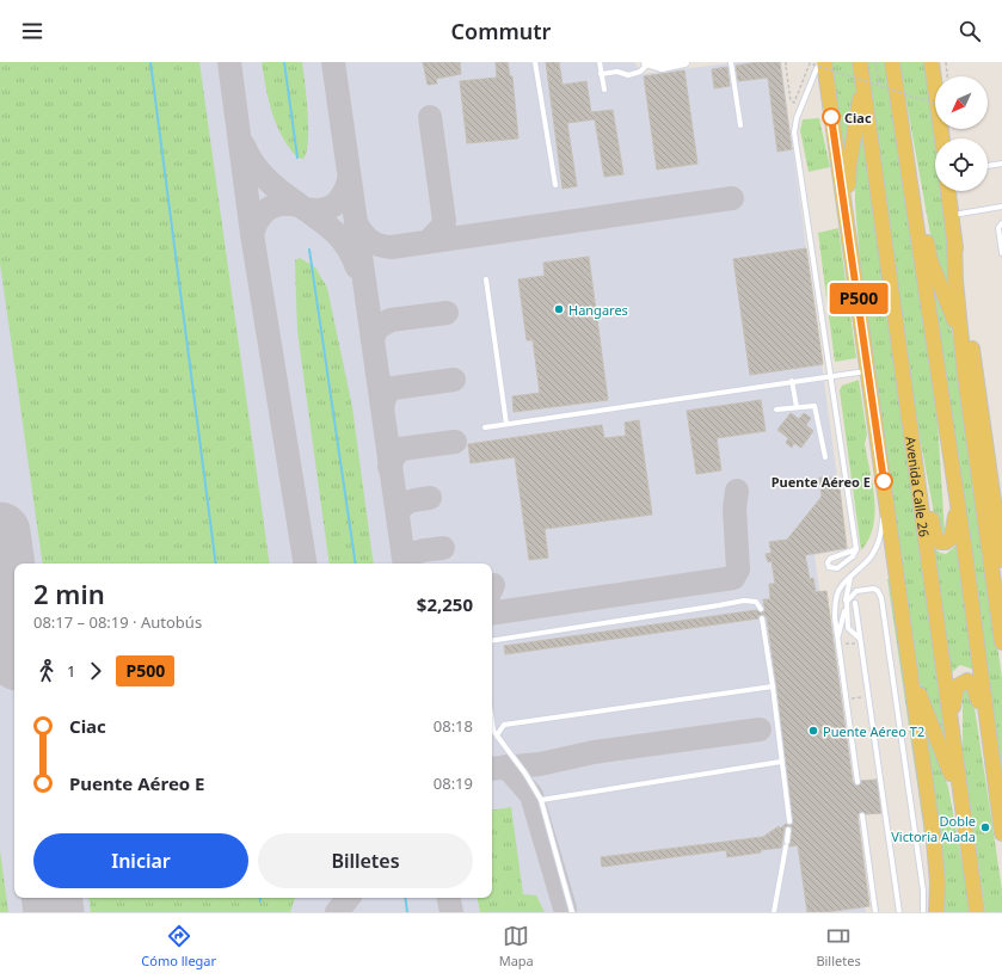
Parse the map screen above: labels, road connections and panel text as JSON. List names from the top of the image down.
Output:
{
  "streets": {
    "main road": ["Avenida Calle 26"]
  },
  "places": [
    "Ciac",
    "Hangares",
    "Puente Aéreo E",
    "Puente Aéreo T2",
    "Doble Victoria Alada"
  ],
  "lines": ["bus line P500"],
  "north": "bottom left",
  "page": {
    "header": "Commutr",
    "on_map": "P500",
    "heading": ["2 min", "08:17 – 08:19 · Autobús", "$2,250"],
    "legs": ["1", "P500"],
    "list": [
      {
        "name": "Ciac",
        "value": "08:18"
      },
      {
        "name": "Puente Aéreo E",
        "value": "08:19"
      }
    ],
    "buttons": ["Iniciar", "Billetes"],
    "tabs": ["Cómo llegar", "Mapa", "Billetes"]
  }
}
